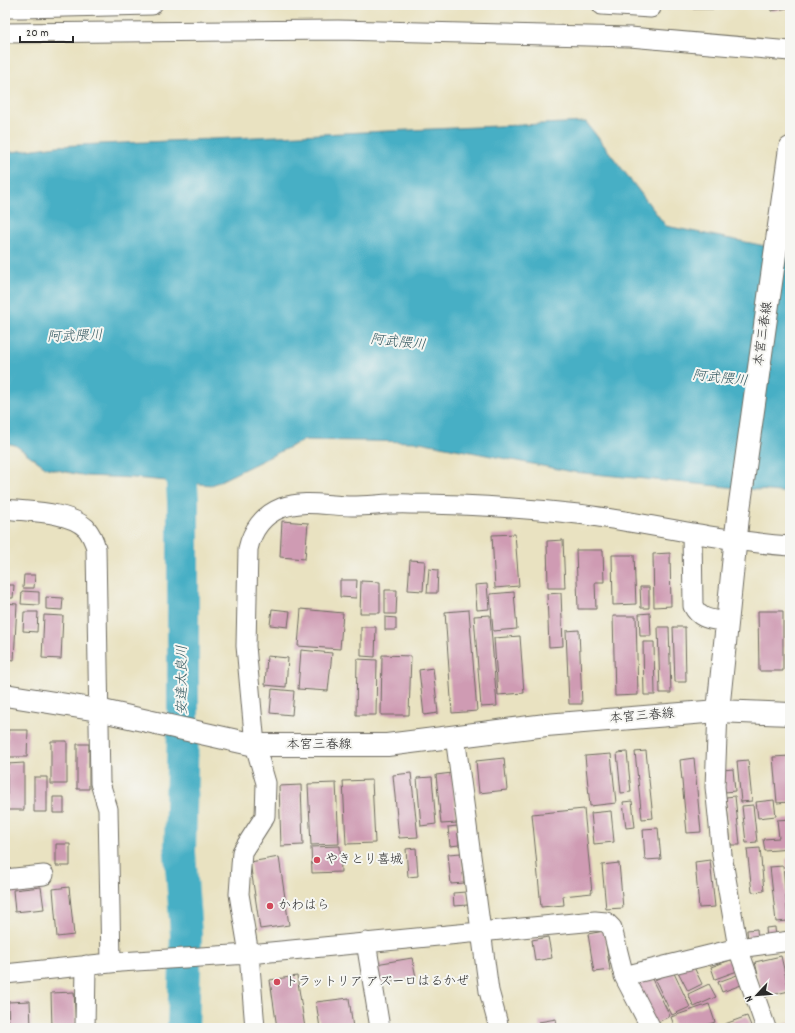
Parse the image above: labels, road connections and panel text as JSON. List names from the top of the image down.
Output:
{
  "streets": {
    "main road": ["本宮三春線"]
  },
  "water": ["阿武隈川", "安達太良川"],
  "places": ["やきとり喜城", "かわはら", "トラットリア アズーロはるかぜ"],
  "scale_bar": "20 m",
  "north": "bottom left"
}
